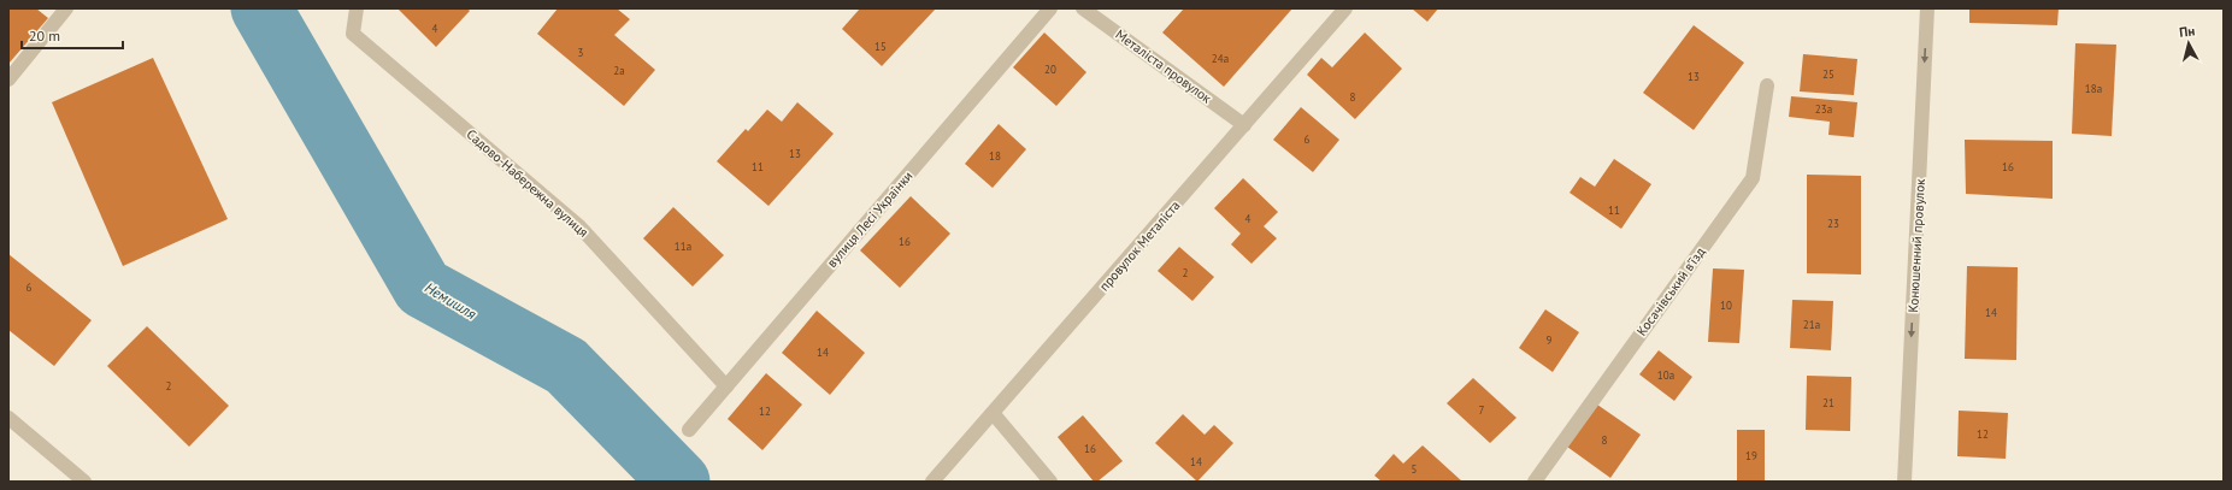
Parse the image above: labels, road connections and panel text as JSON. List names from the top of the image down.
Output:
{
  "streets": {
    "street": [
      "Металіста провулок",
      "Садово-Набережна вулиця",
      "вулиця Лесі Українки",
      "провулок Металіста",
      "Конюшенний провулок",
      "Косачівський в’їзд"
    ]
  },
  "crossings": [
    ["Металіста провулок", "провулок Металіста"],
    ["Садово-Набережна вулиця", "вулиця Лесі Українки"]
  ],
  "one_way": ["Конюшенний провулок"],
  "water": ["Немишля"],
  "house_numbers": [
    "4",
    "15",
    "3",
    "24а",
    "20",
    "2а",
    "25",
    "13",
    "18а",
    "8",
    "23а",
    "6",
    "13",
    "18",
    "11",
    "16",
    "11",
    "4",
    "23",
    "16",
    "11а",
    "2",
    "6",
    "10",
    "14",
    "21а",
    "9",
    "14",
    "10а",
    "2",
    "21",
    "7",
    "12",
    "12",
    "8",
    "16",
    "19",
    "14",
    "5"
  ],
  "scale_bar": "20 m",
  "north": "top"
}
